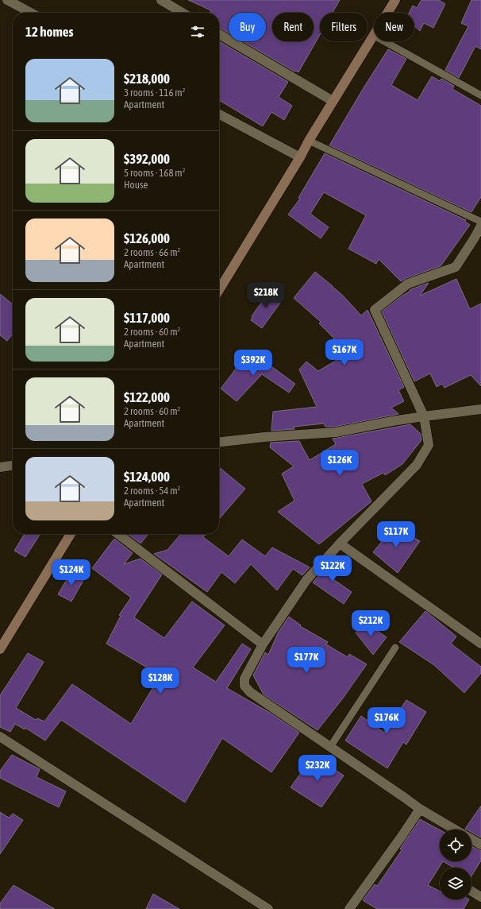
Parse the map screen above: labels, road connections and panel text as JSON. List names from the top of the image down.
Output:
{
  "page": {
    "chip": [
      "Buy",
      "Rent",
      "Filters",
      "New"
    ],
    "heading": "12 homes",
    "list": [
      {
        "name": "$218,000",
        "note": "3 rooms · 116 m² · Apartment"
      },
      {
        "name": "$392,000",
        "note": "5 rooms · 168 m² · House"
      },
      {
        "name": "$126,000",
        "note": "2 rooms · 66 m² · Apartment"
      },
      {
        "name": "$117,000",
        "note": "2 rooms · 60 m² · Apartment"
      },
      {
        "name": "$122,000",
        "note": "2 rooms · 60 m² · Apartment"
      },
      {
        "name": "$124,000",
        "note": "2 rooms · 54 m² · Apartment"
      }
    ],
    "price": [
      "$218K",
      "$167K",
      "$392K",
      "$126K",
      "$117K",
      "$122K",
      "$124K",
      "$212K",
      "$177K",
      "$128K",
      "$176K",
      "$232K"
    ]
  }
}
